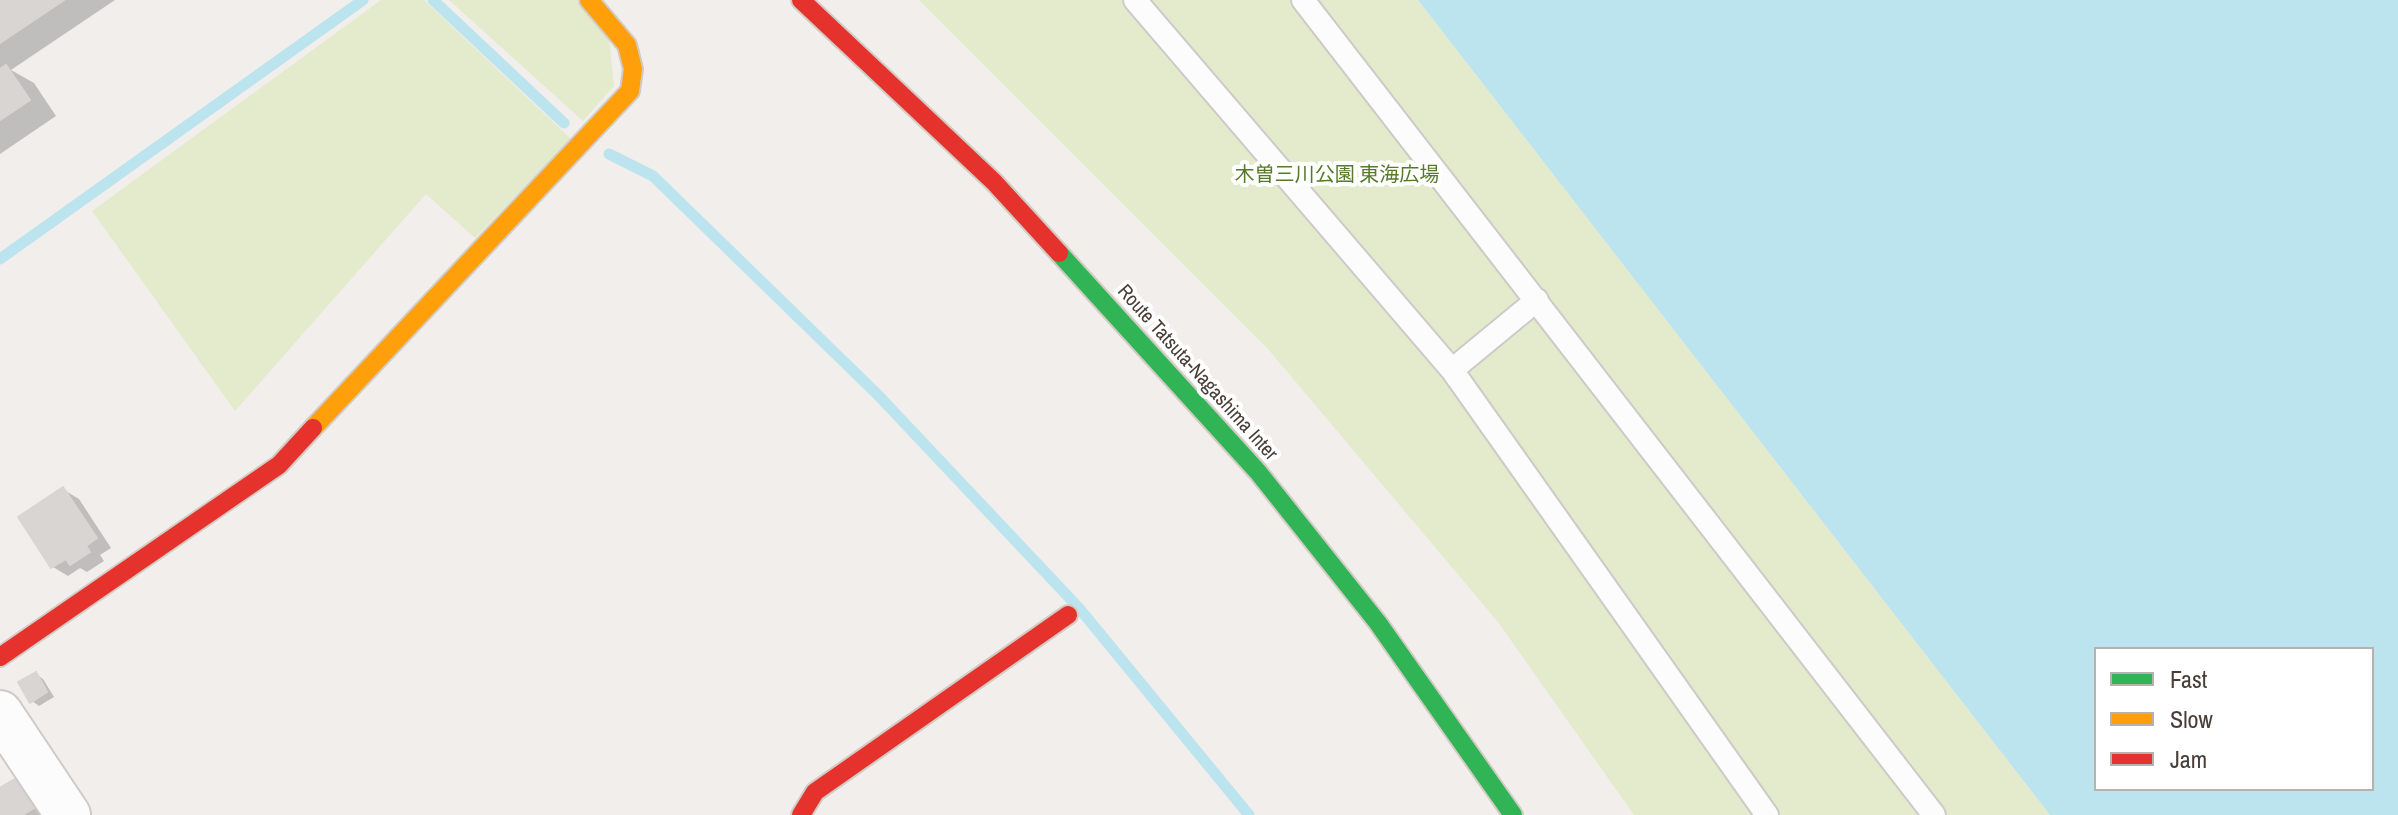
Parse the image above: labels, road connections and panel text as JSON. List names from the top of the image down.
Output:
{
  "streets": {
    "street": ["Route Tatsuta-Nagashima Inter"]
  },
  "parks": ["木曽三川公園 東海広場"],
  "legend": ["Fast", "Slow", "Jam"]
}
